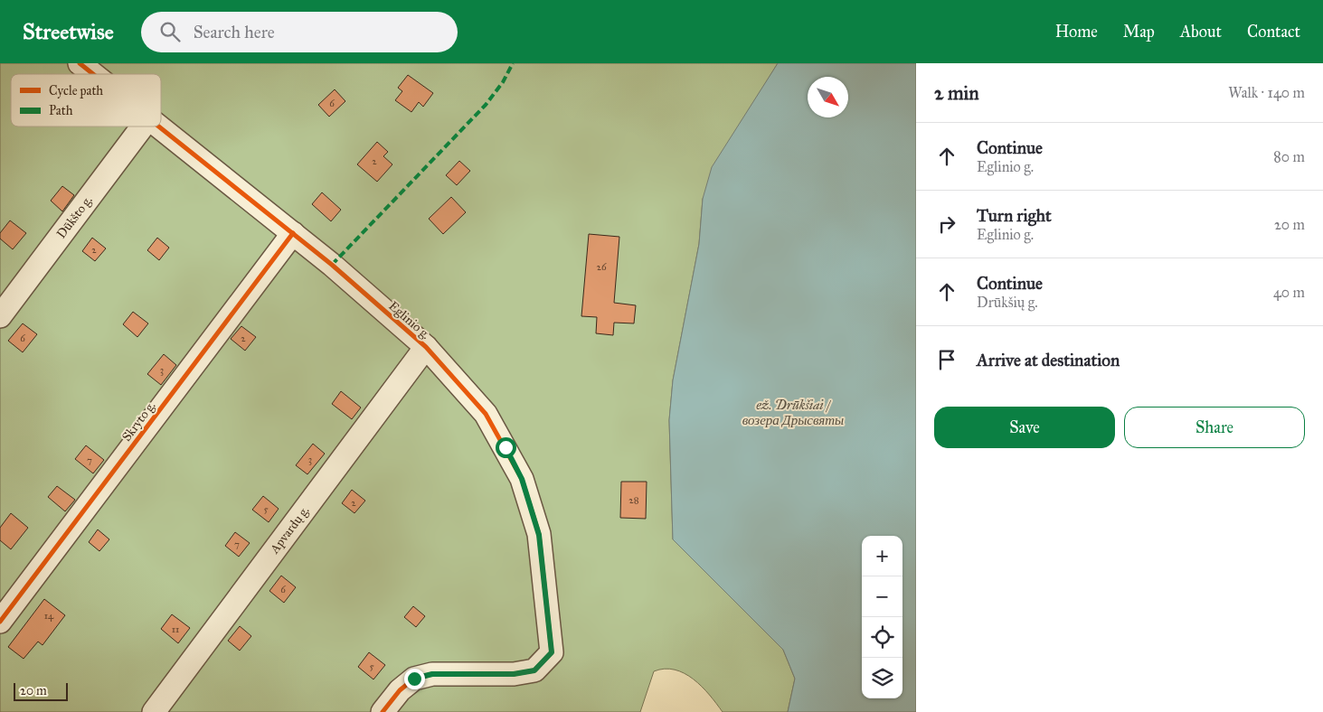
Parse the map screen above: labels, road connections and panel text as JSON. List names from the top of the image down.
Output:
{
  "streets": {
    "street": [
      "Dūkšto g.",
      "Eglinio g.",
      "Skryto g.",
      "Apvardų g."
    ]
  },
  "crossings": [
    ["Eglinio g.", "Skryto g."],
    ["Eglinio g.", "Apvardų g."]
  ],
  "water": ["ež. Drūkšiai / возера Дрысвяты"],
  "house_numbers": [
    "6",
    "2",
    "2",
    "26",
    "6",
    "2",
    "3",
    "3",
    "7",
    "28",
    "2",
    "5",
    "7",
    "6",
    "14",
    "11",
    "5"
  ],
  "legend": ["Cycle path", "Path"],
  "scale_bar": "20 m",
  "north": "bottom right",
  "page": {
    "header": "Streetwise",
    "search": "Search here",
    "nav": [
      "Home",
      "Map",
      "About",
      "Contact"
    ],
    "heading": ["2 min", "Walk · 140 m"],
    "list": [
      ["Continue", "Eglinio g.", "80 m"],
      ["Turn right", "Eglinio g.", "20 m"],
      ["Continue", "Drūkšių g.", "40 m"],
      "Arrive at destination"
    ],
    "buttons": ["Save", "Share"],
    "map_buttons": ["+", "−"],
    "scale": "20 m"
  }
}
